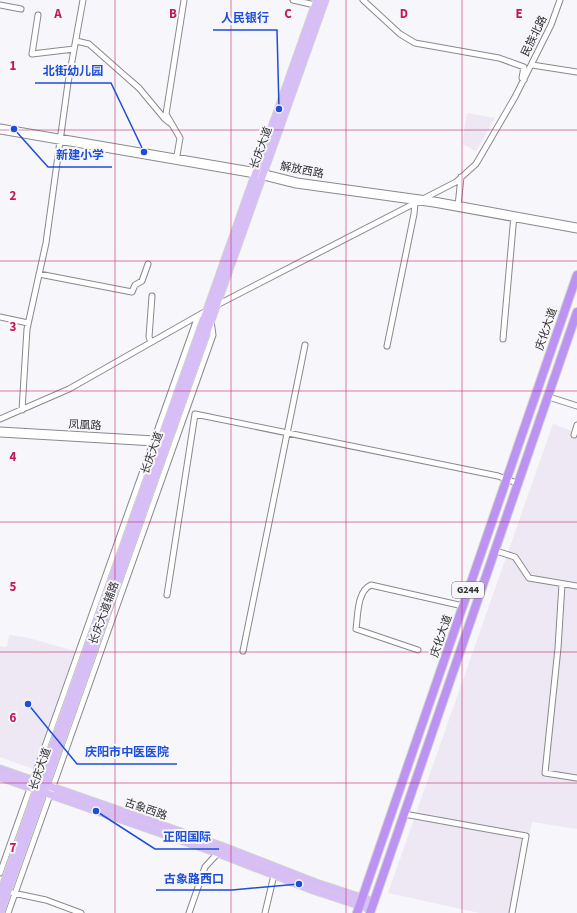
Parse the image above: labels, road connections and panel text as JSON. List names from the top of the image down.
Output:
{
  "streets": {
    "highway": ["庆化大道", "G244"],
    "main road": ["长庆大道", "古象西路"],
    "street": [
      "民族北路",
      "解放西路",
      "凤凰路",
      "长庆大道辅路"
    ]
  },
  "crossings": [
    ["长庆大道", "解放西路"],
    ["长庆大道", "凤凰路"],
    ["长庆大道", "长庆大道辅路"],
    ["长庆大道", "古象西路"],
    ["庆化大道", "古象西路"],
    ["G244", "古象西路"],
    ["长庆大道辅路", "古象西路"]
  ],
  "places": [
    "人民银行",
    "新建小学",
    "北街幼儿园",
    "庆阳市中医医院",
    "正阳国际",
    "古象路西口"
  ],
  "grid": {
    "columns": [
      "A",
      "B",
      "C",
      "D",
      "E"
    ],
    "rows": [
      "1",
      "2",
      "3",
      "4",
      "5",
      "6",
      "7"
    ]
  }
}
